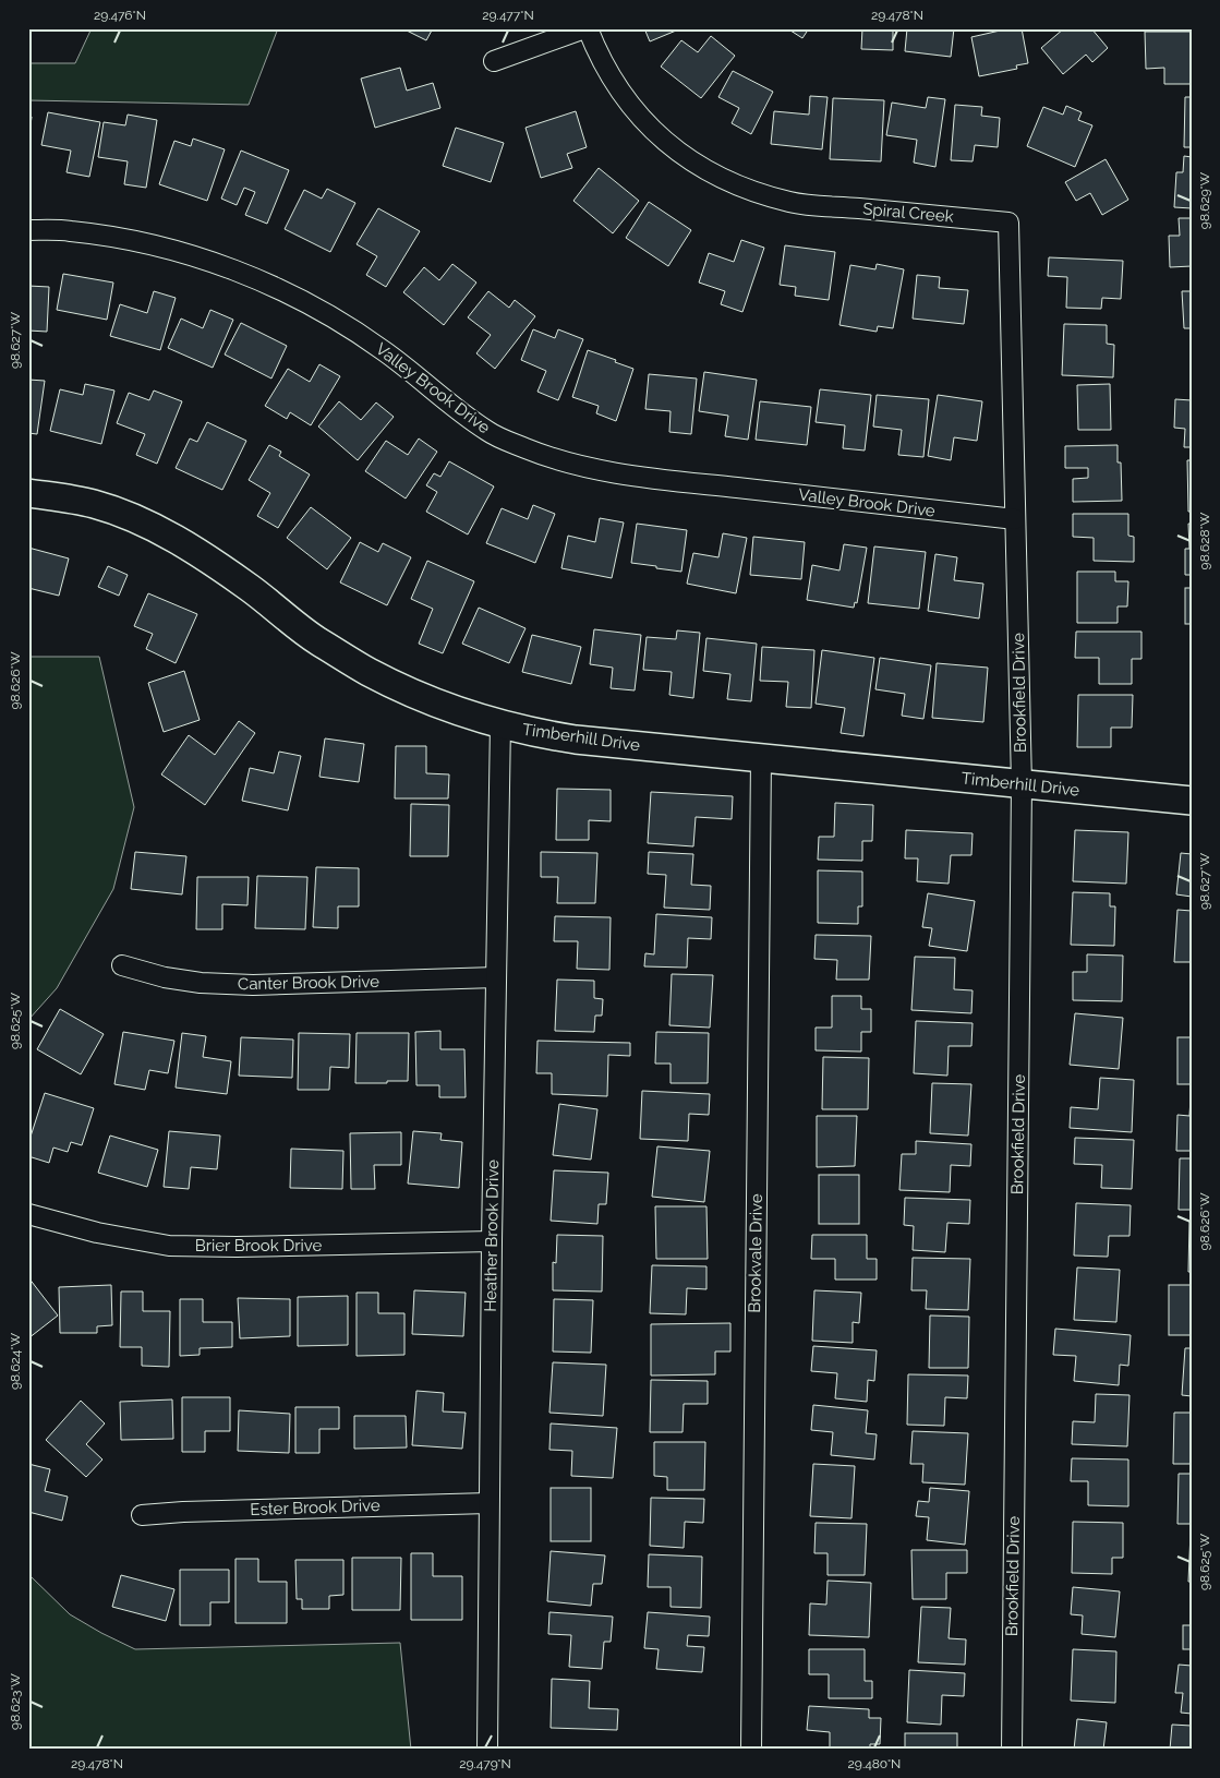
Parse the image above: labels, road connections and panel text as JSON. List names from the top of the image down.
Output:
{
  "streets": {
    "street": [
      "Spiral Creek",
      "Valley Brook Drive",
      "Brookfield Drive",
      "Timberhill Drive",
      "Canter Brook Drive",
      "Heather Brook Drive",
      "Brier Brook Drive",
      "Brookvale Drive",
      "Ester Brook Drive"
    ]
  },
  "crossings": [
    ["Spiral Creek", "Valley Brook Drive"],
    ["Spiral Creek", "Brookfield Drive"],
    ["Valley Brook Drive", "Brookfield Drive"],
    ["Brookfield Drive", "Timberhill Drive"],
    ["Timberhill Drive", "Heather Brook Drive"],
    ["Timberhill Drive", "Brookvale Drive"],
    ["Canter Brook Drive", "Heather Brook Drive"],
    ["Heather Brook Drive", "Brier Brook Drive"],
    ["Heather Brook Drive", "Ester Brook Drive"]
  ],
  "coordinates": [
    "29.476°N",
    "29.477°N",
    "29.478°N",
    "98.629°W",
    "98.627°W",
    "98.628°W",
    "98.626°W",
    "98.625°W",
    "98.624°W",
    "98.623°W",
    "29.479°N",
    "29.480°N"
  ]
}
